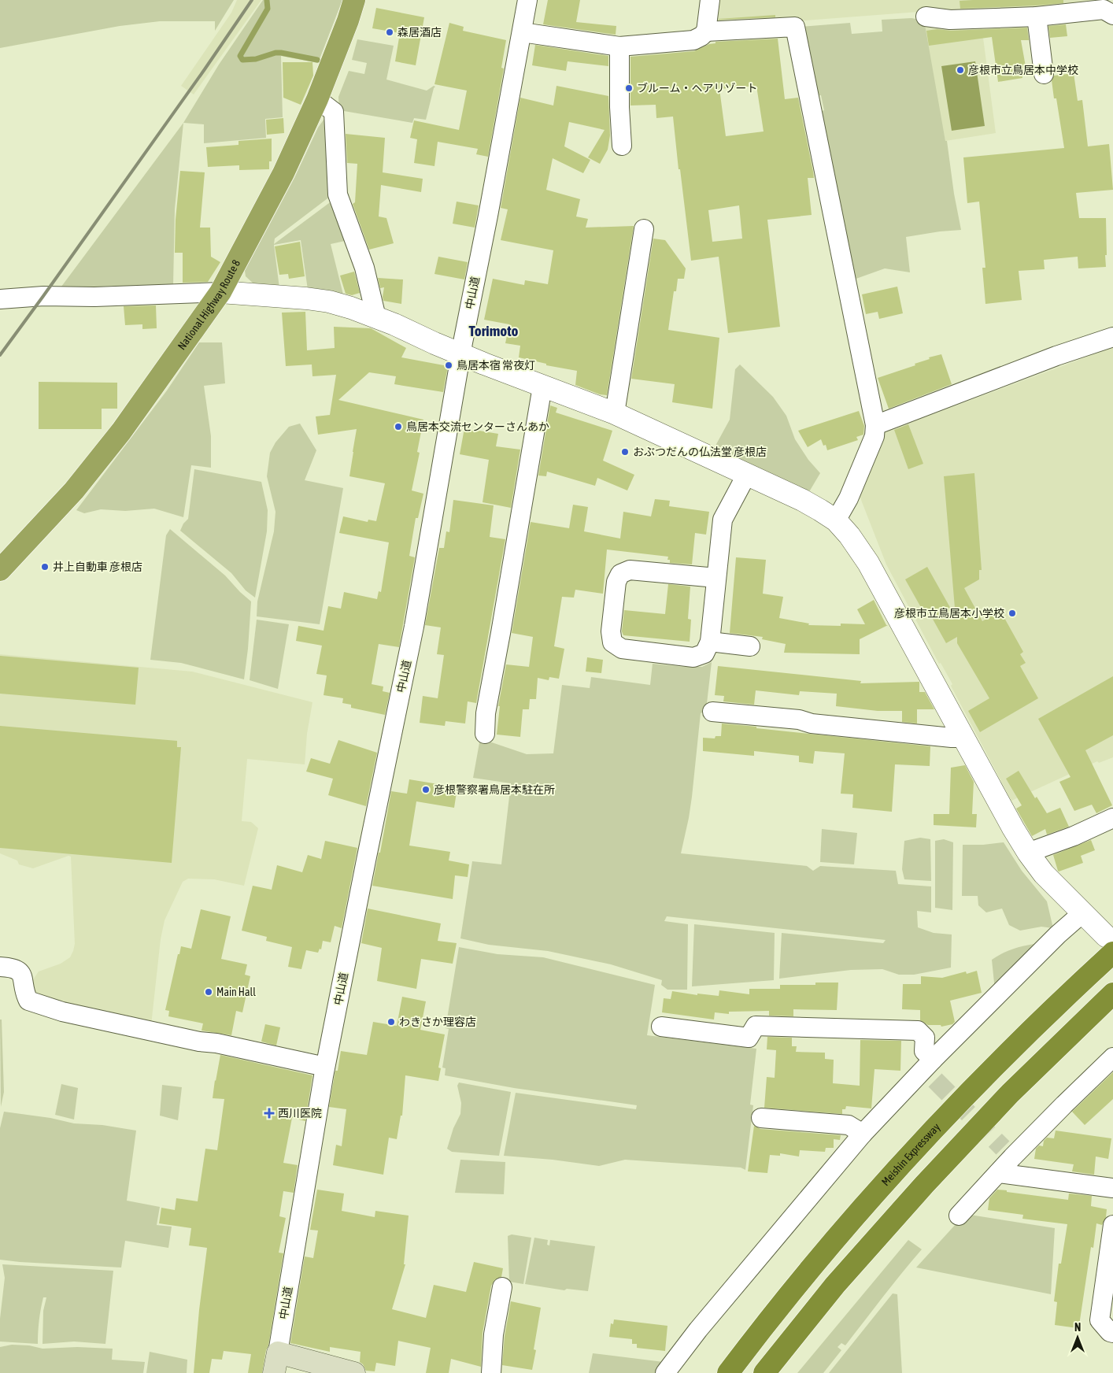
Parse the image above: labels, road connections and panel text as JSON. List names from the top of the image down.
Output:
{
  "streets": {
    "highway": ["National Highway Route 8", "Meishin Expressway"],
    "street": ["中山道"]
  },
  "districts": ["Torimoto"],
  "places": {
    "other": [
      "森居酒店",
      "彦根市立鳥居本中学校",
      "ブルーム・ヘアリゾート",
      "鳥居本宿 常夜灯",
      "鳥居本交流センターさんあか",
      "おぶつだんの仏法堂 彦根店",
      "井上自動車 彦根店",
      "彦根市立鳥居本小学校",
      "彦根警察署鳥居本駐在所",
      "Main Hall",
      "わきさか理容店"
    ],
    "health": ["西川医院"]
  },
  "north": "top"
}
